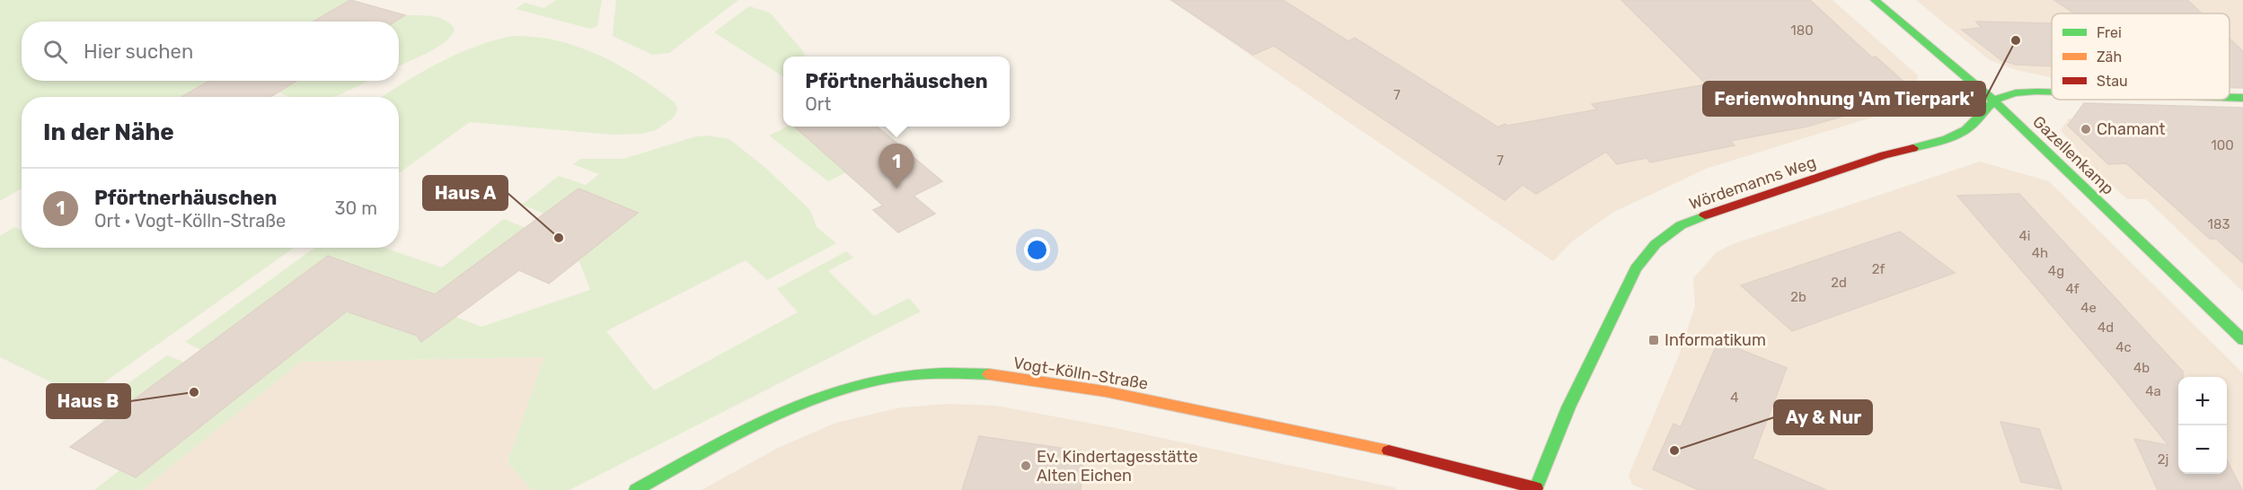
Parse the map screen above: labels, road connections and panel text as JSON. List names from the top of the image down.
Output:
{
  "streets": {
    "street": ["Gazellenkamp", "Wördemanns Weg", "Vogt-Kölln-Straße"]
  },
  "crossings": [
    ["Gazellenkamp", "Wördemanns Weg"],
    ["Wördemanns Weg", "Vogt-Kölln-Straße"]
  ],
  "places": {
    "other": [
      "Ferienwohnung 'Am Tierpark'",
      "Chamant",
      "Haus A",
      "Haus B",
      "Ay & Nur",
      "Ev. Kindertagesstätte Alten Eichen"
    ],
    "transit": ["Informatikum"]
  },
  "house_numbers": [
    "180",
    "7",
    "100",
    "7",
    "183",
    "4i",
    "4h",
    "2f",
    "4g",
    "2d",
    "4f",
    "2b",
    "4e",
    "4d",
    "4c",
    "4b",
    "4a",
    "4",
    "2j"
  ],
  "legend": ["Frei", "Zäh", "Stau"],
  "page": {
    "search": "Hier suchen",
    "popup": ["Pförtnerhäuschen", "Ort"],
    "heading": "In der Nähe",
    "pins": "1",
    "list": [
      {
        "mark": "1",
        "name": "Pförtnerhäuschen",
        "note": "Ort · Vogt-Kölln-Straße",
        "value": "30 m"
      }
    ],
    "map_buttons": ["+", "−"]
  }
}
